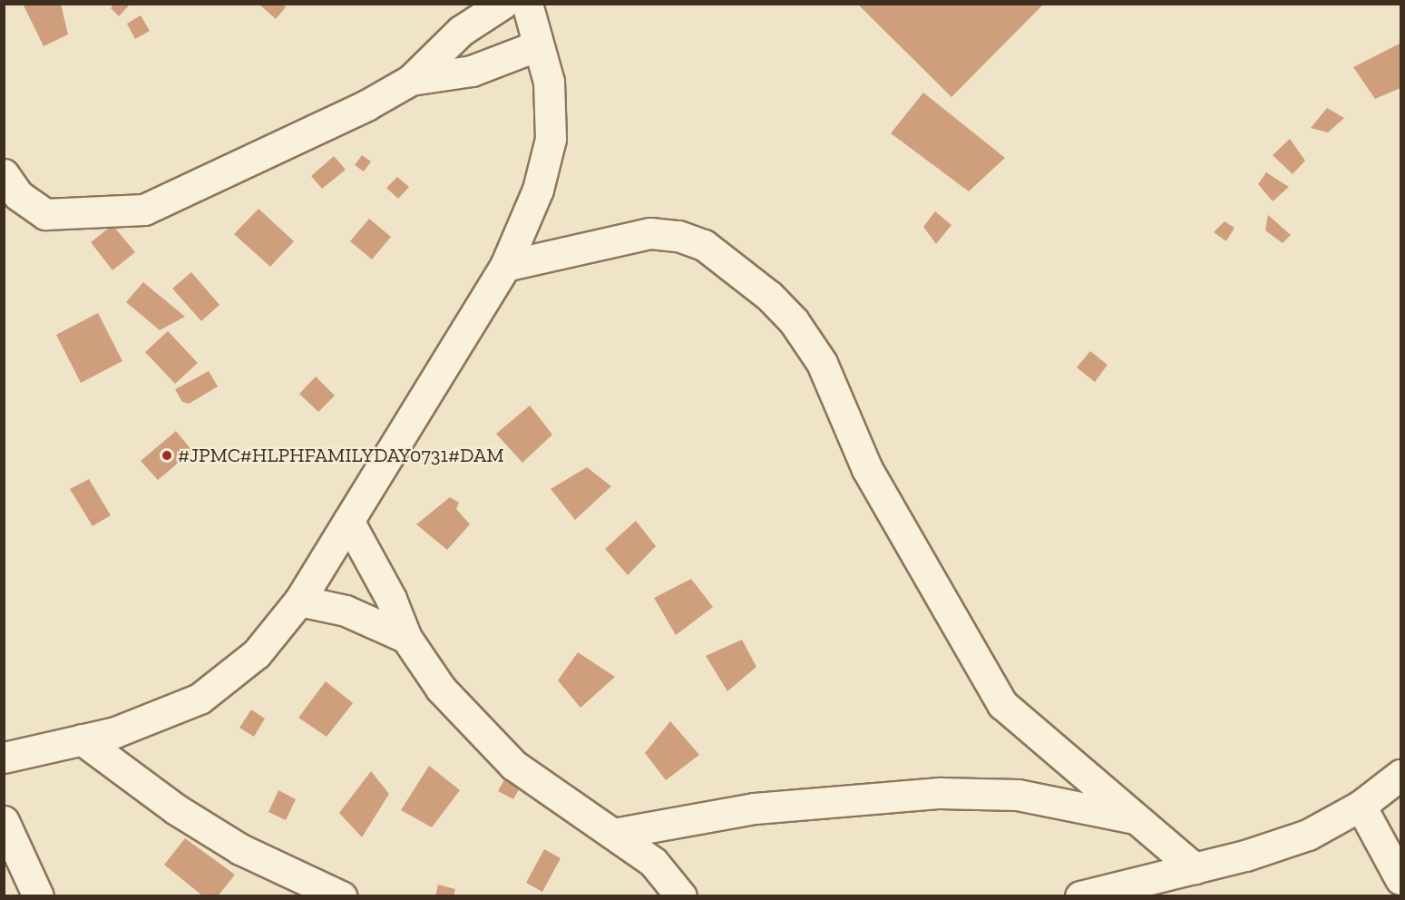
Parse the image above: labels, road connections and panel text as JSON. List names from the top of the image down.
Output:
{
  "places": ["#JPMC#HLPHFAMILYDAY0731#DAM"]
}
